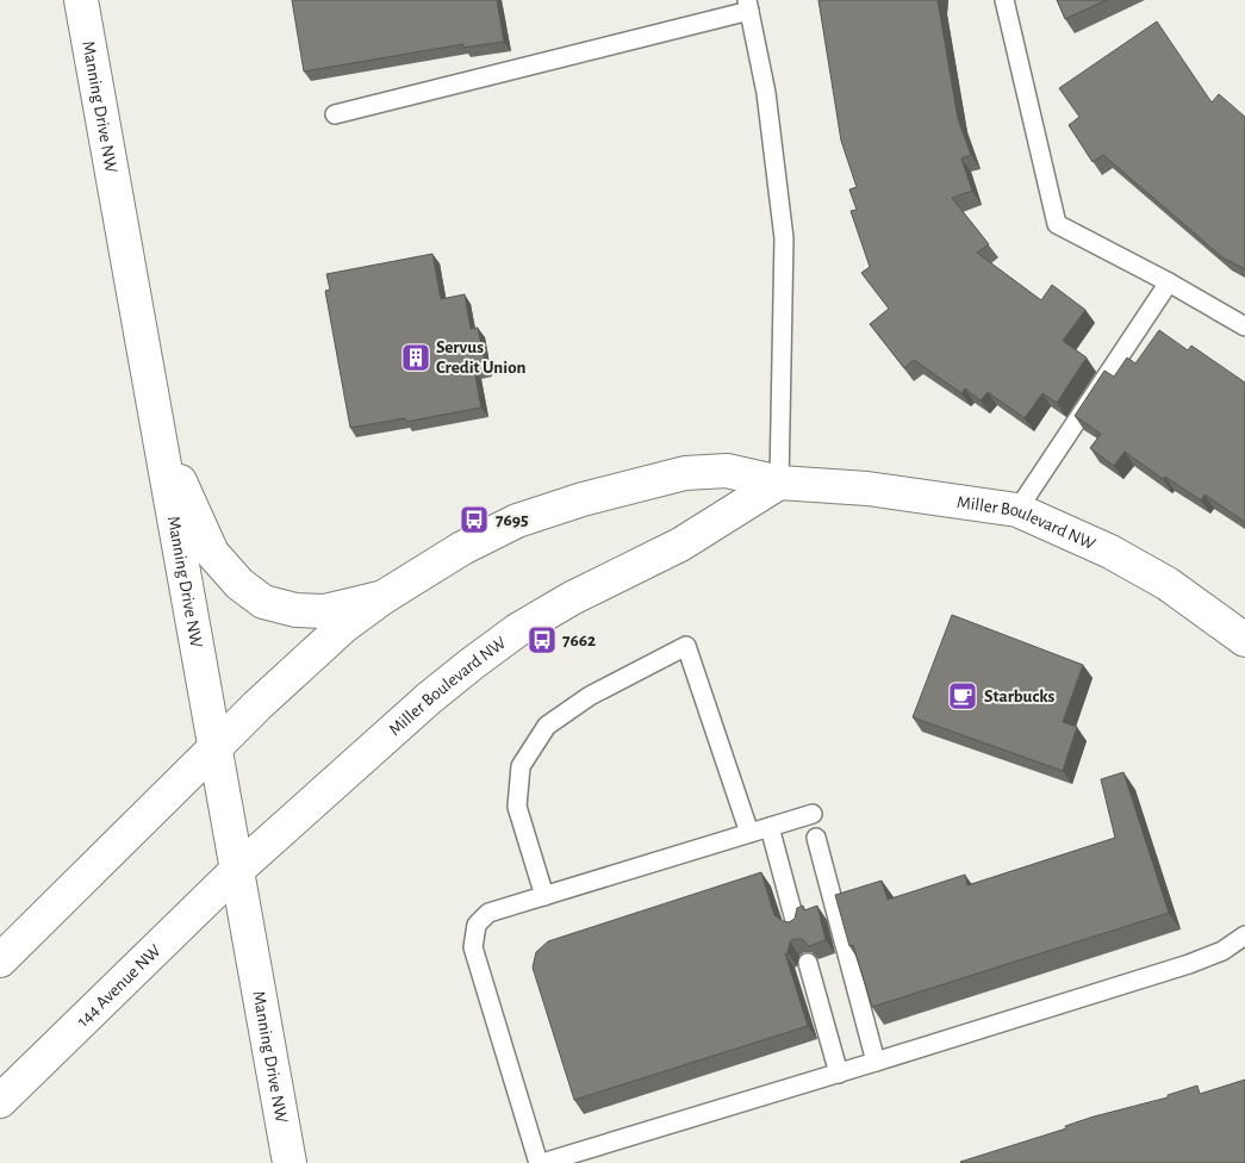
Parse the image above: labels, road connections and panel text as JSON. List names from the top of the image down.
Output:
{
  "streets": {
    "main road": ["Manning Drive NW", "Miller Boulevard NW", "144 Avenue NW"]
  },
  "crossings": [
    ["Manning Drive NW", "Miller Boulevard NW"],
    ["Manning Drive NW", "144 Avenue NW"],
    ["Miller Boulevard NW", "144 Avenue NW"]
  ],
  "places": {
    "building": ["Servus Credit Union"],
    "bus stop": ["7695", "7662"],
    "cafe": ["Starbucks"]
  }
}
